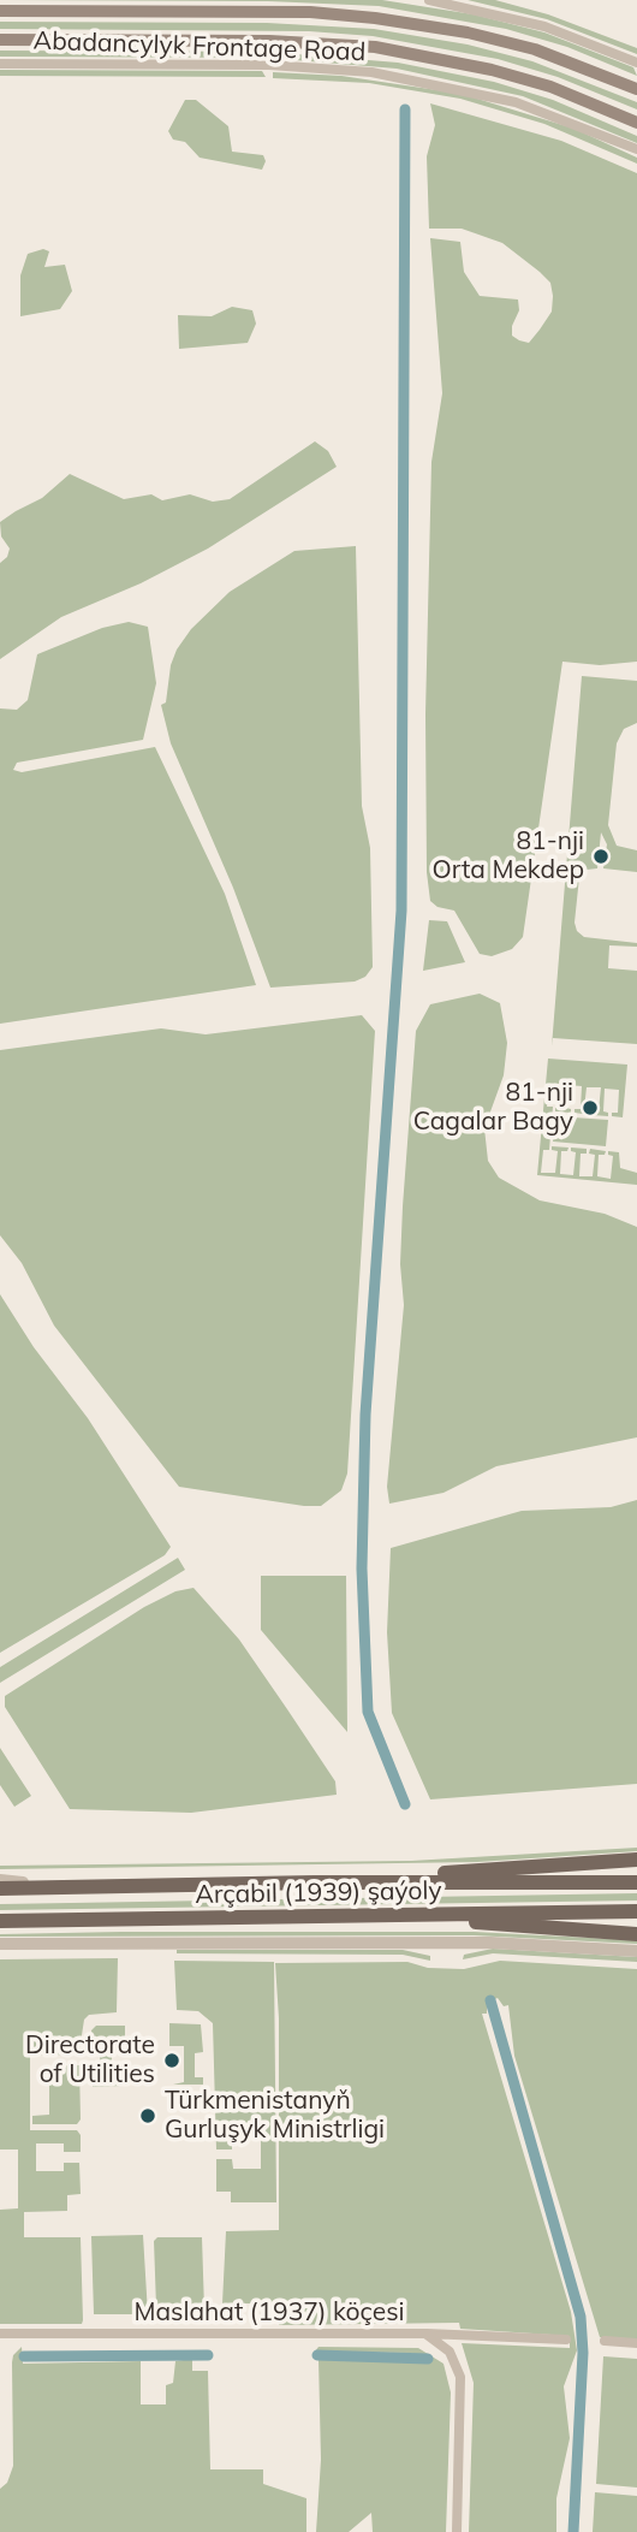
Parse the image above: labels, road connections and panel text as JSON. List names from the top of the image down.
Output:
{
  "streets": {
    "main road": ["Arçabil (1939) şaýoly"],
    "street": ["Abadancylyk Frontage Road", "Maslahat (1937) köçesi"]
  },
  "places": [
    "81-nji Orta Mekdep",
    "81-nji Cagalar Bagy",
    "Directorate of Utilities",
    "Türkmenistanyň Gurluşyk Ministrligi"
  ]
}
